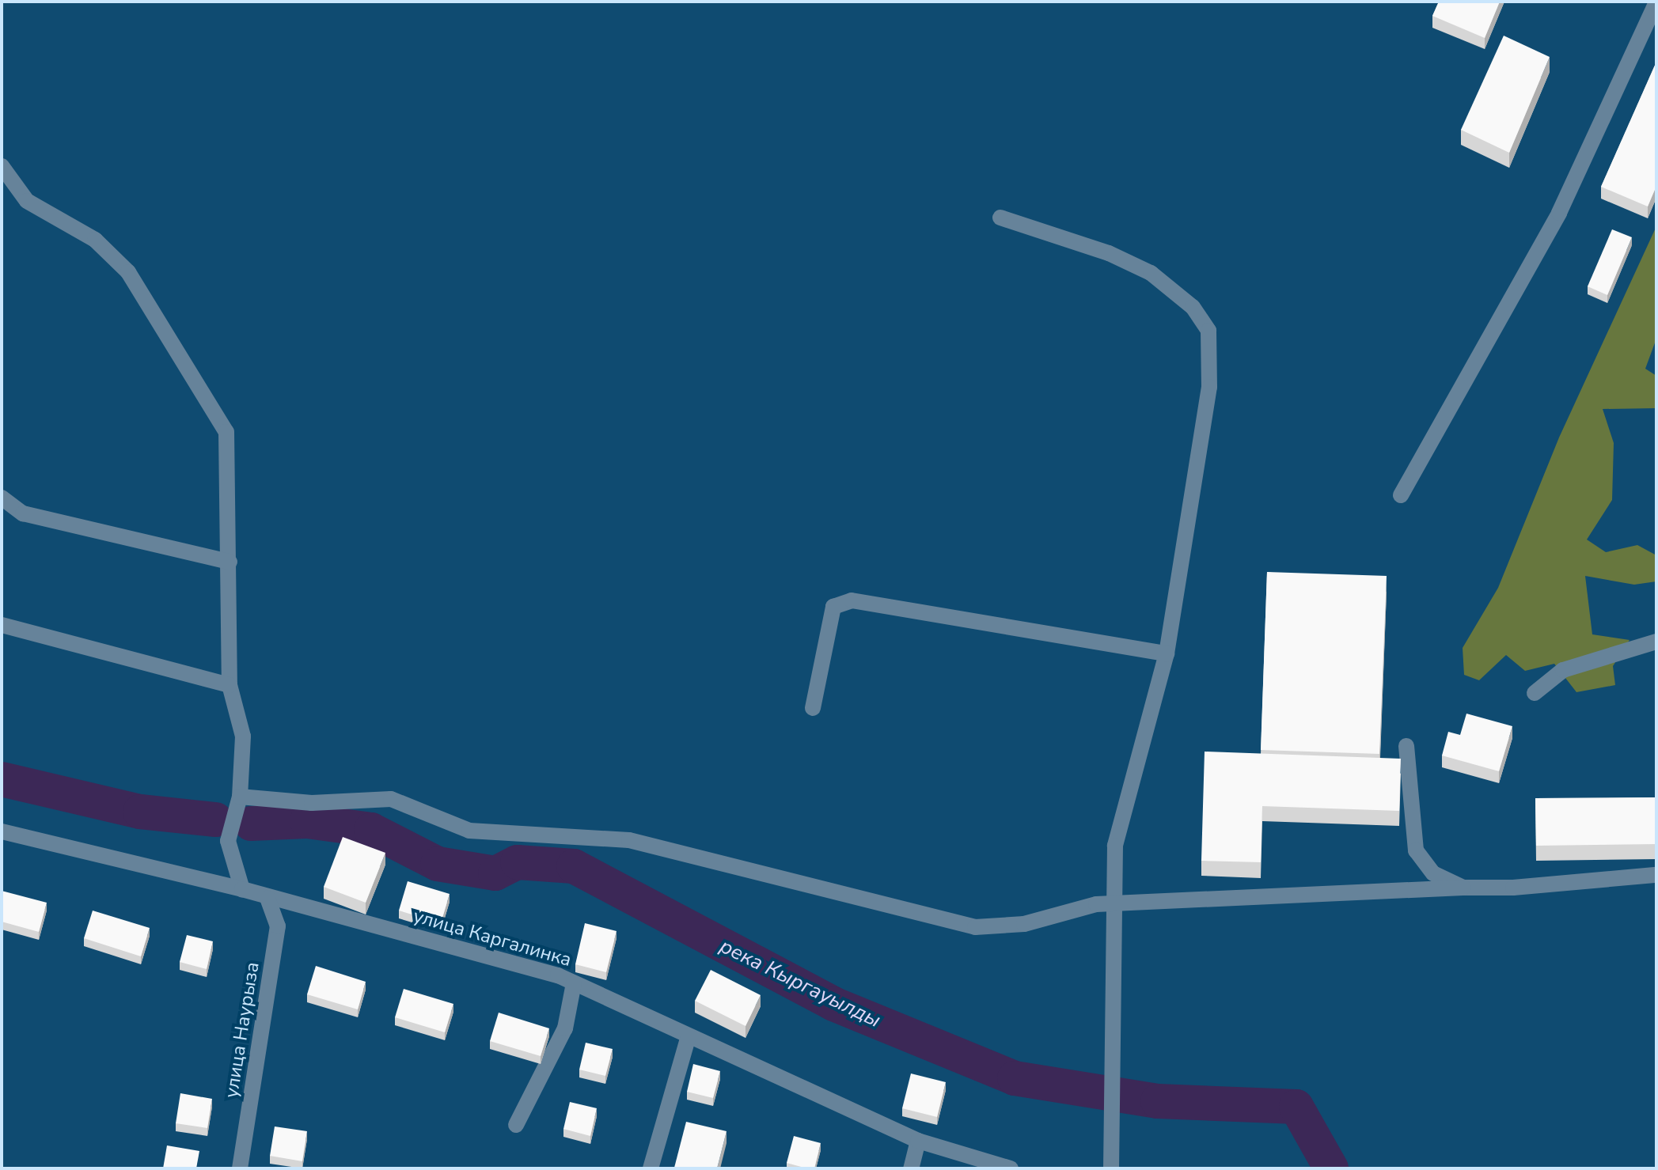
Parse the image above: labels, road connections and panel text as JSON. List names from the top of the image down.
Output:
{
  "streets": {
    "street": ["улица Каргалинка", "улица Наурыза"]
  },
  "crossings": [
    ["улица Каргалинка", "улица Наурыза"]
  ],
  "water": ["река Кыргауылды"]
}
